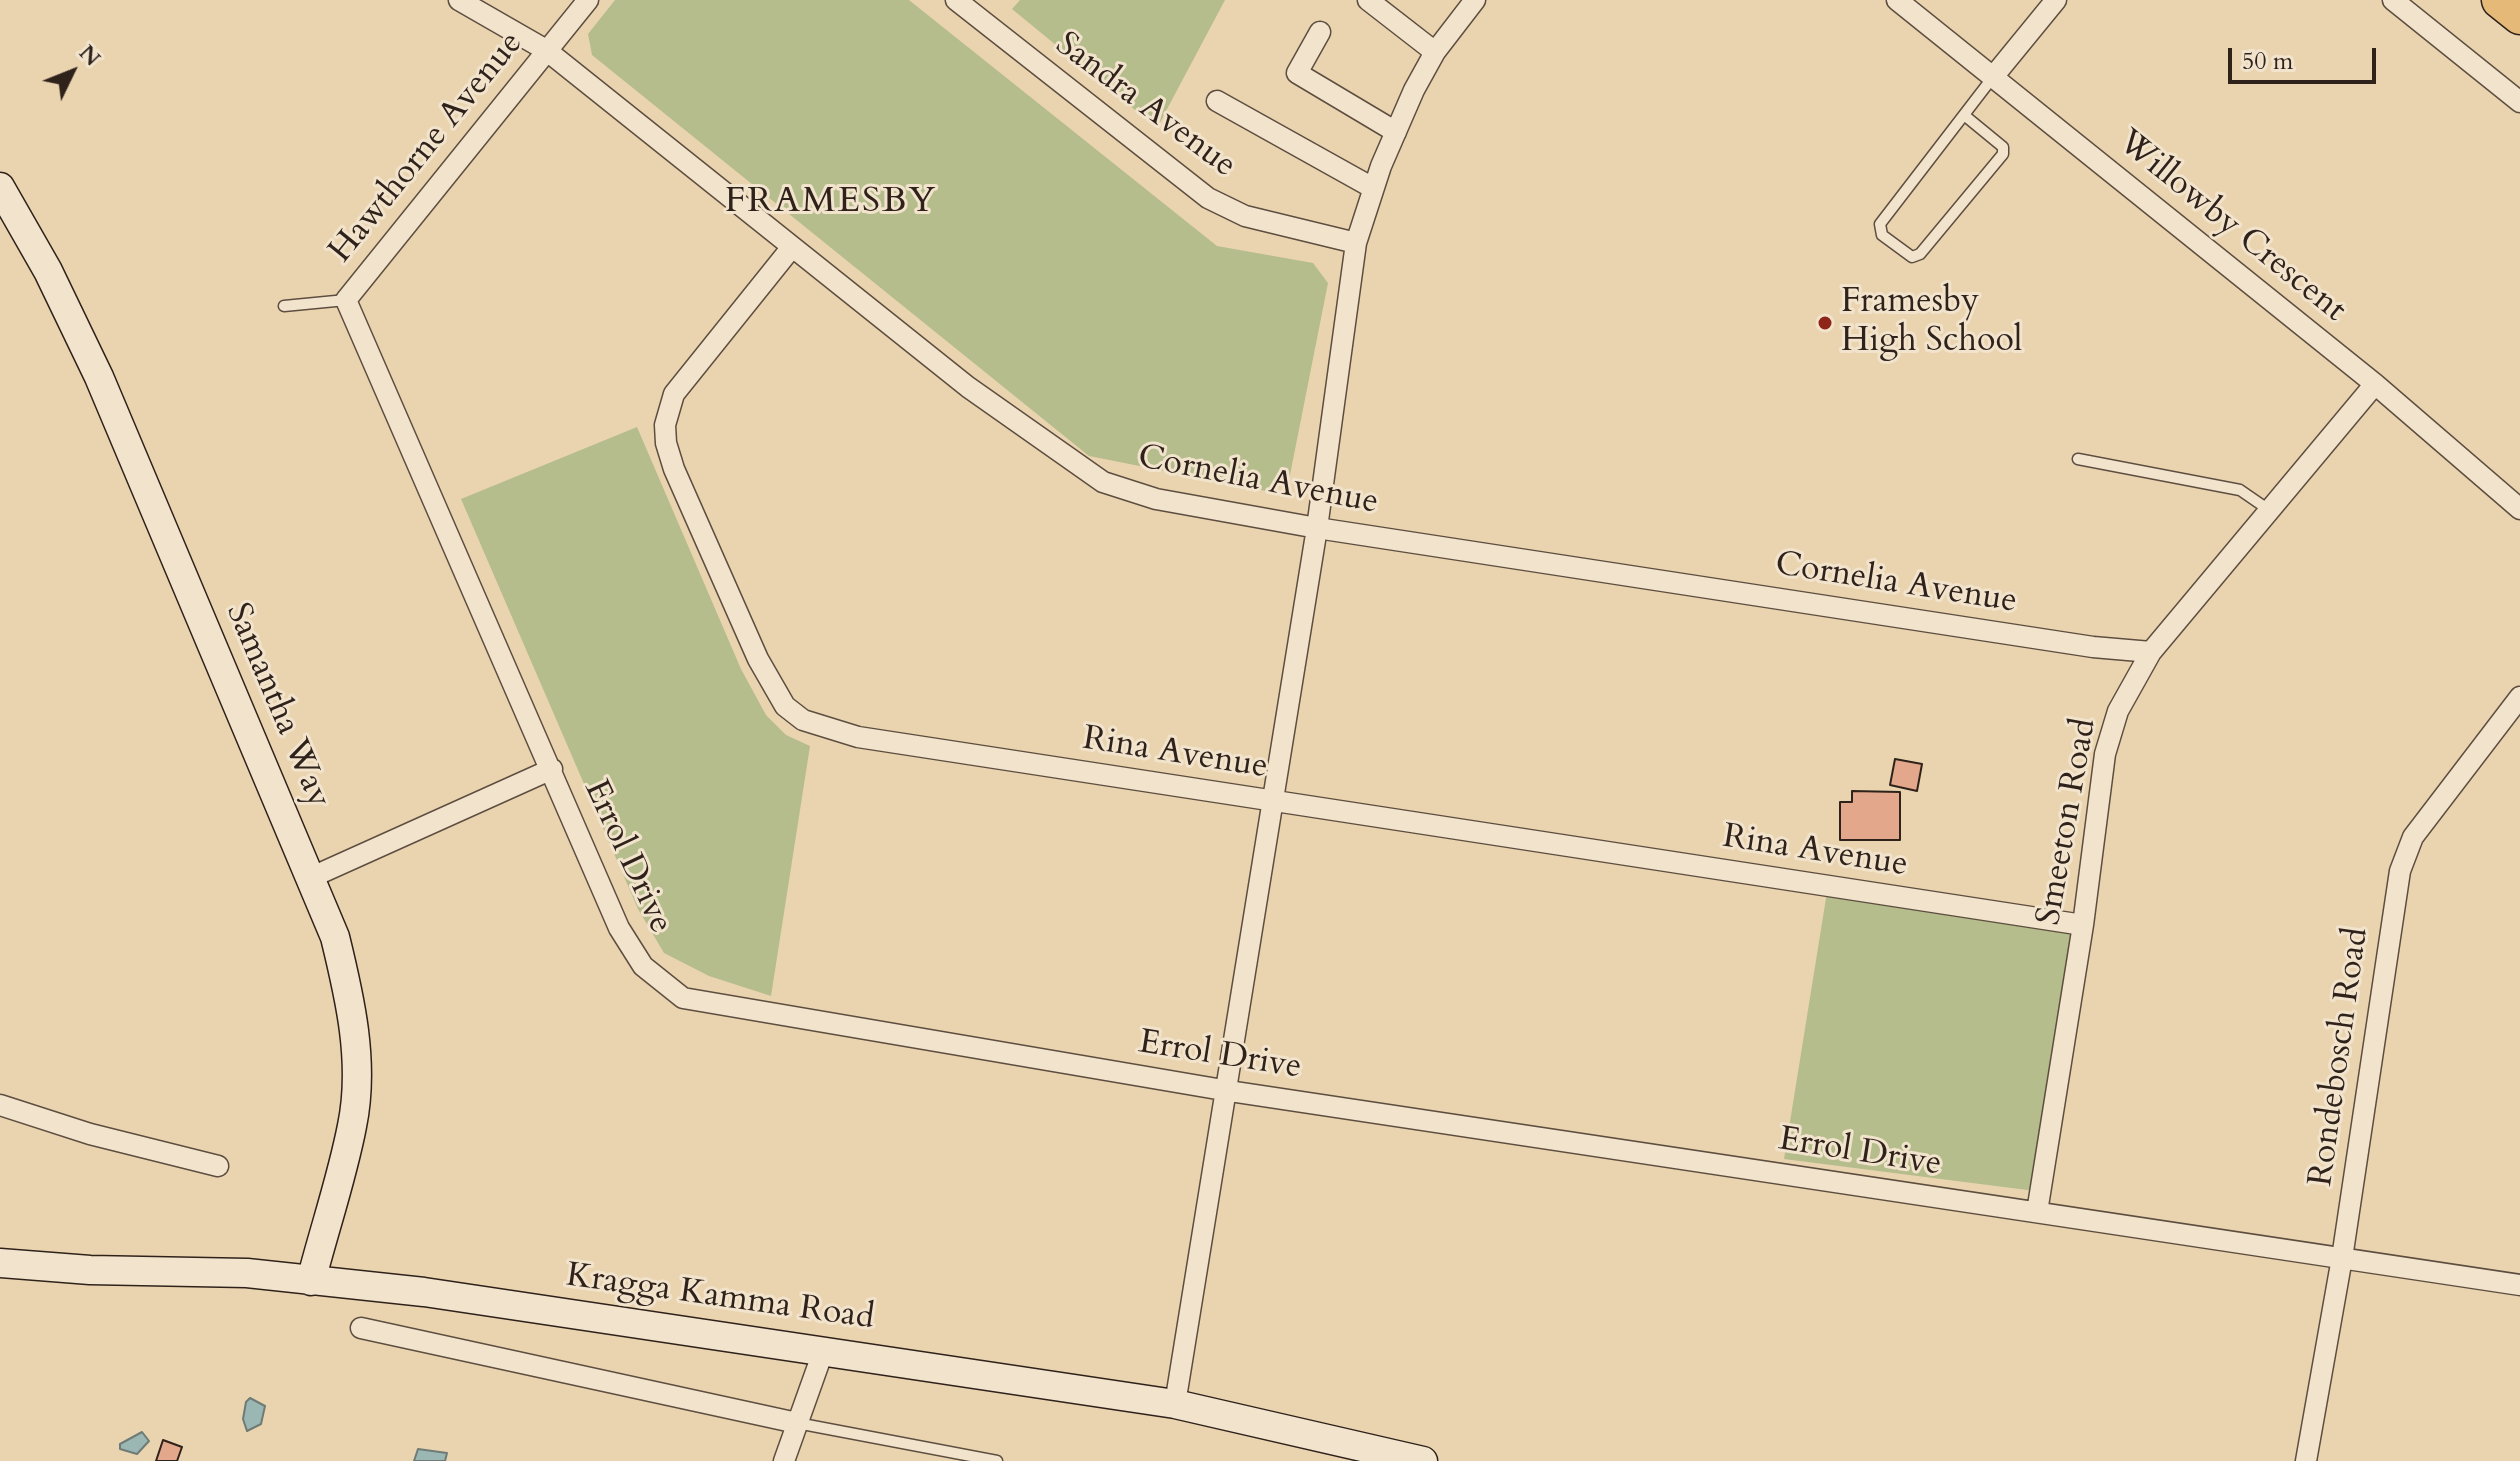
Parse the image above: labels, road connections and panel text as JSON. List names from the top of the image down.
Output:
{
  "streets": {
    "main road": ["Samantha Way", "Kragga Kamma Road"],
    "street": [
      "Sandra Avenue",
      "Hawthorne Avenue",
      "Willowby Crescent",
      "Cornelia Avenue",
      "Rina Avenue",
      "Smeeton Road",
      "Errol Drive",
      "Rondebosch Road"
    ]
  },
  "crossings": [
    ["Hawthorne Avenue", "Cornelia Avenue"],
    ["Hawthorne Avenue", "Errol Drive"],
    ["Willowby Crescent", "Smeeton Road"],
    ["Cornelia Avenue", "Rina Avenue"],
    ["Cornelia Avenue", "Smeeton Road"],
    ["Samantha Way", "Kragga Kamma Road"],
    ["Rina Avenue", "Smeeton Road"],
    ["Smeeton Road", "Errol Drive"],
    ["Errol Drive", "Rondebosch Road"]
  ],
  "districts": ["FRAMESBY"],
  "places": ["Framesby High School"],
  "scale_bar": "50 m",
  "north": "top right"
}
